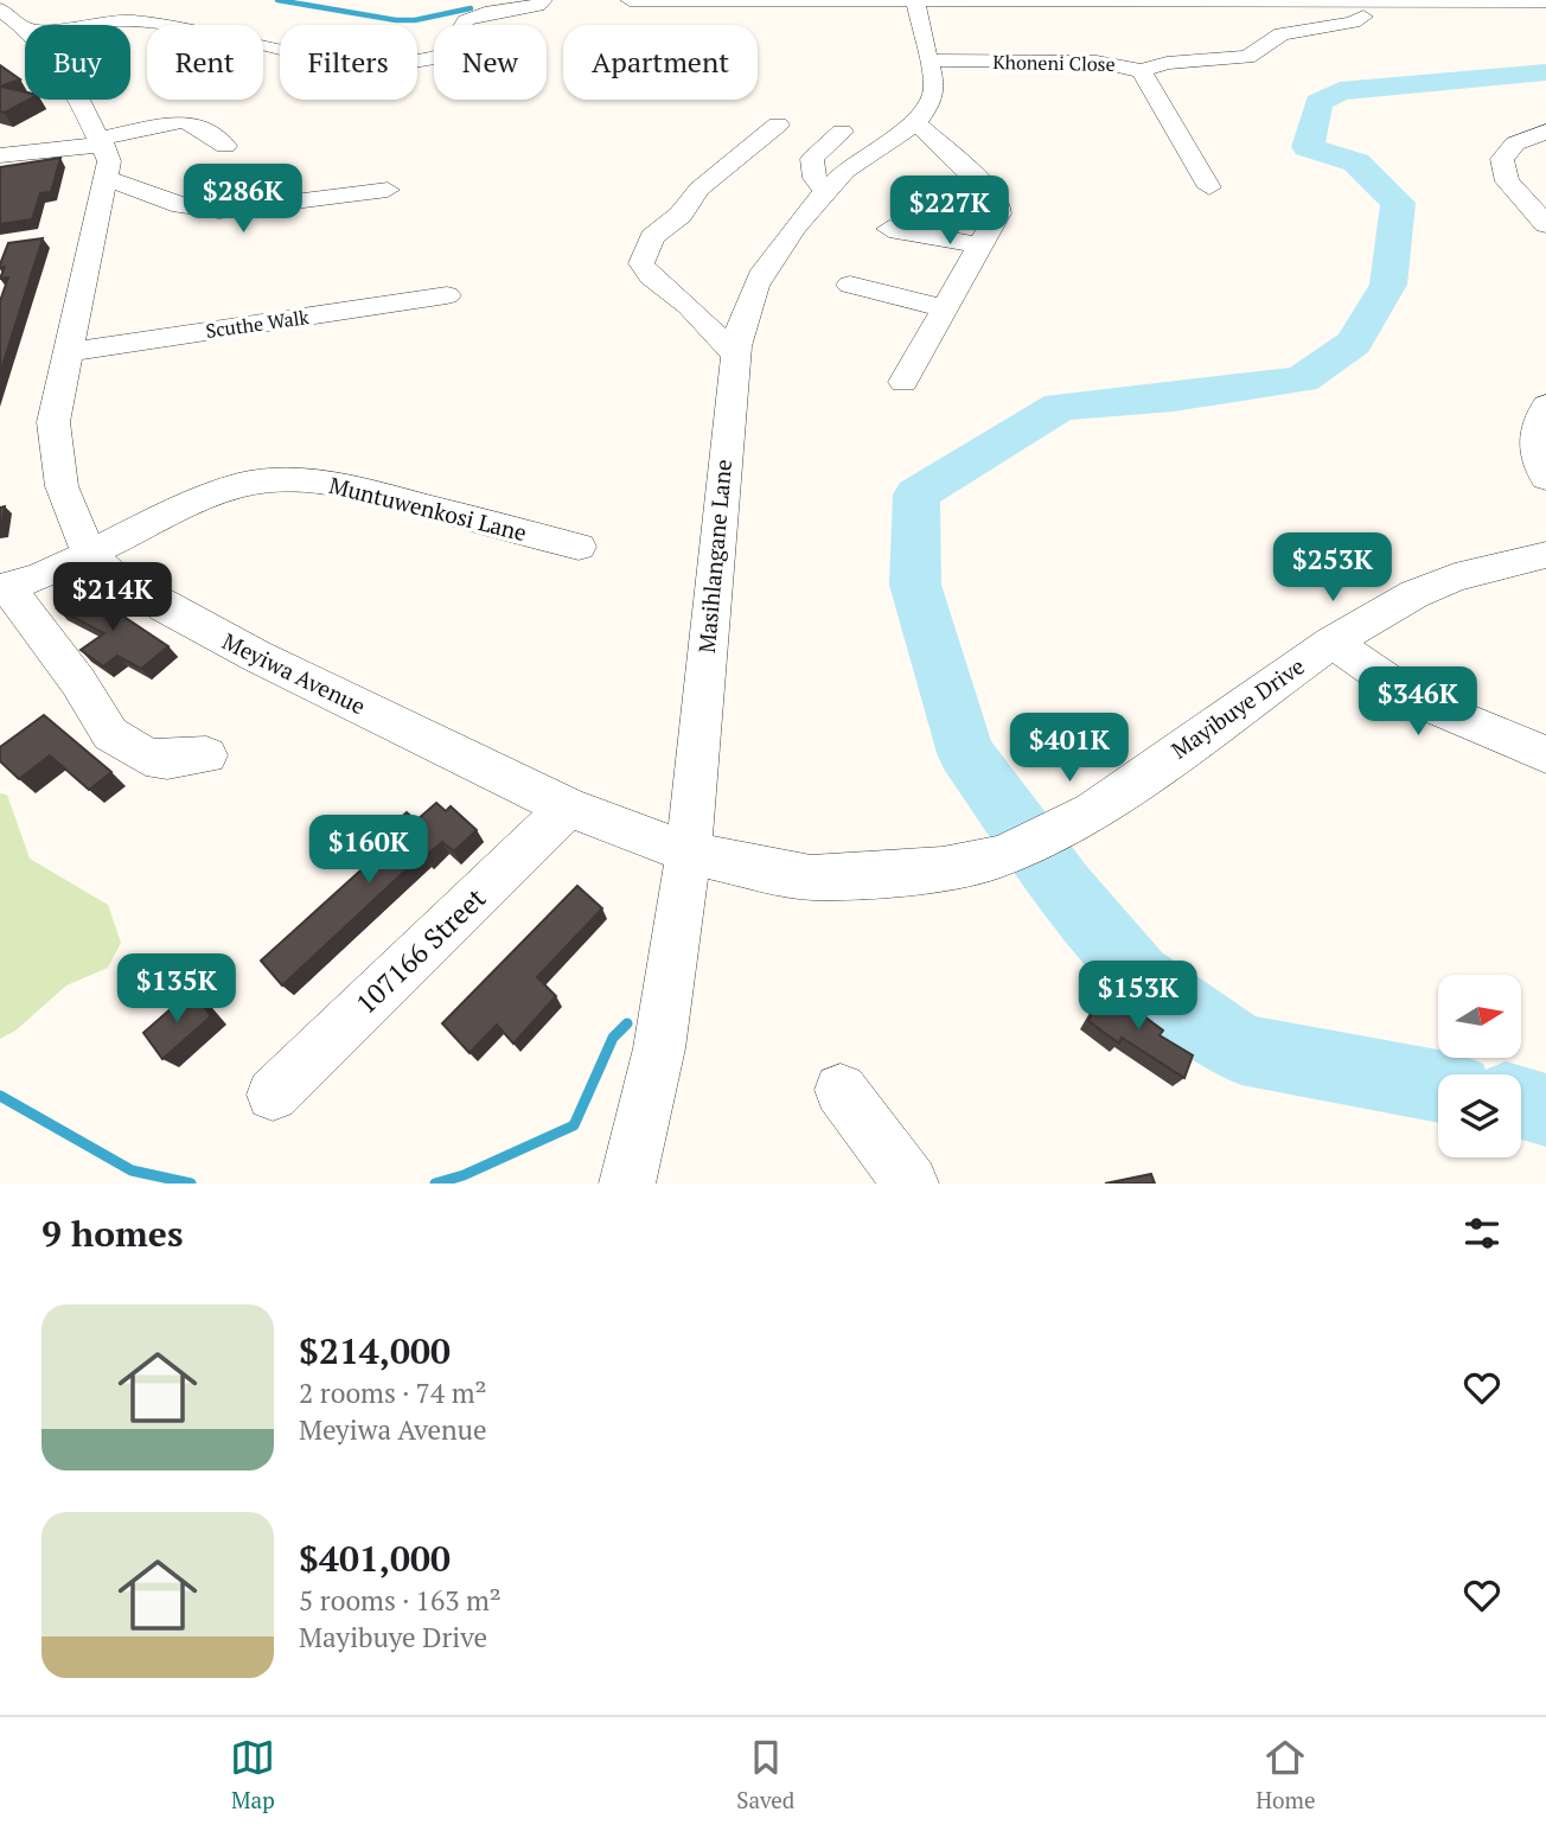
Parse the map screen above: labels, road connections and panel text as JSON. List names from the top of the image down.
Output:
{
  "streets": {
    "street": [
      "Khoneni Close",
      "Scuthe Walk",
      "Muntuwenkosi Lane",
      "Masihlangane Lane",
      "Meyiwa Avenue",
      "Mayibuye Drive",
      "107166 Street"
    ]
  },
  "crossings": [
    ["Scuthe Walk", "Meyiwa Avenue"],
    ["Muntuwenkosi Lane", "Meyiwa Avenue"],
    ["Masihlangane Lane", "Meyiwa Avenue"],
    ["Masihlangane Lane", "Mayibuye Drive"],
    ["Meyiwa Avenue", "Mayibuye Drive"],
    ["Meyiwa Avenue", "107166 Street"]
  ],
  "north": "right",
  "page": {
    "chip": [
      "Buy",
      "Rent",
      "Filters",
      "New",
      "Apartment"
    ],
    "price": [
      "$286K",
      "$227K",
      "$253K",
      "$214K",
      "$346K",
      "$401K",
      "$160K",
      "$135K",
      "$153K"
    ],
    "heading": "9 homes",
    "list": [
      {
        "name": "$214,000",
        "note": "2 rooms · 74 m² · Meyiwa Avenue"
      },
      {
        "name": "$401,000",
        "note": "5 rooms · 163 m² · Mayibuye Drive"
      }
    ],
    "tabs": ["Map", "Saved", "Home"]
  }
}
